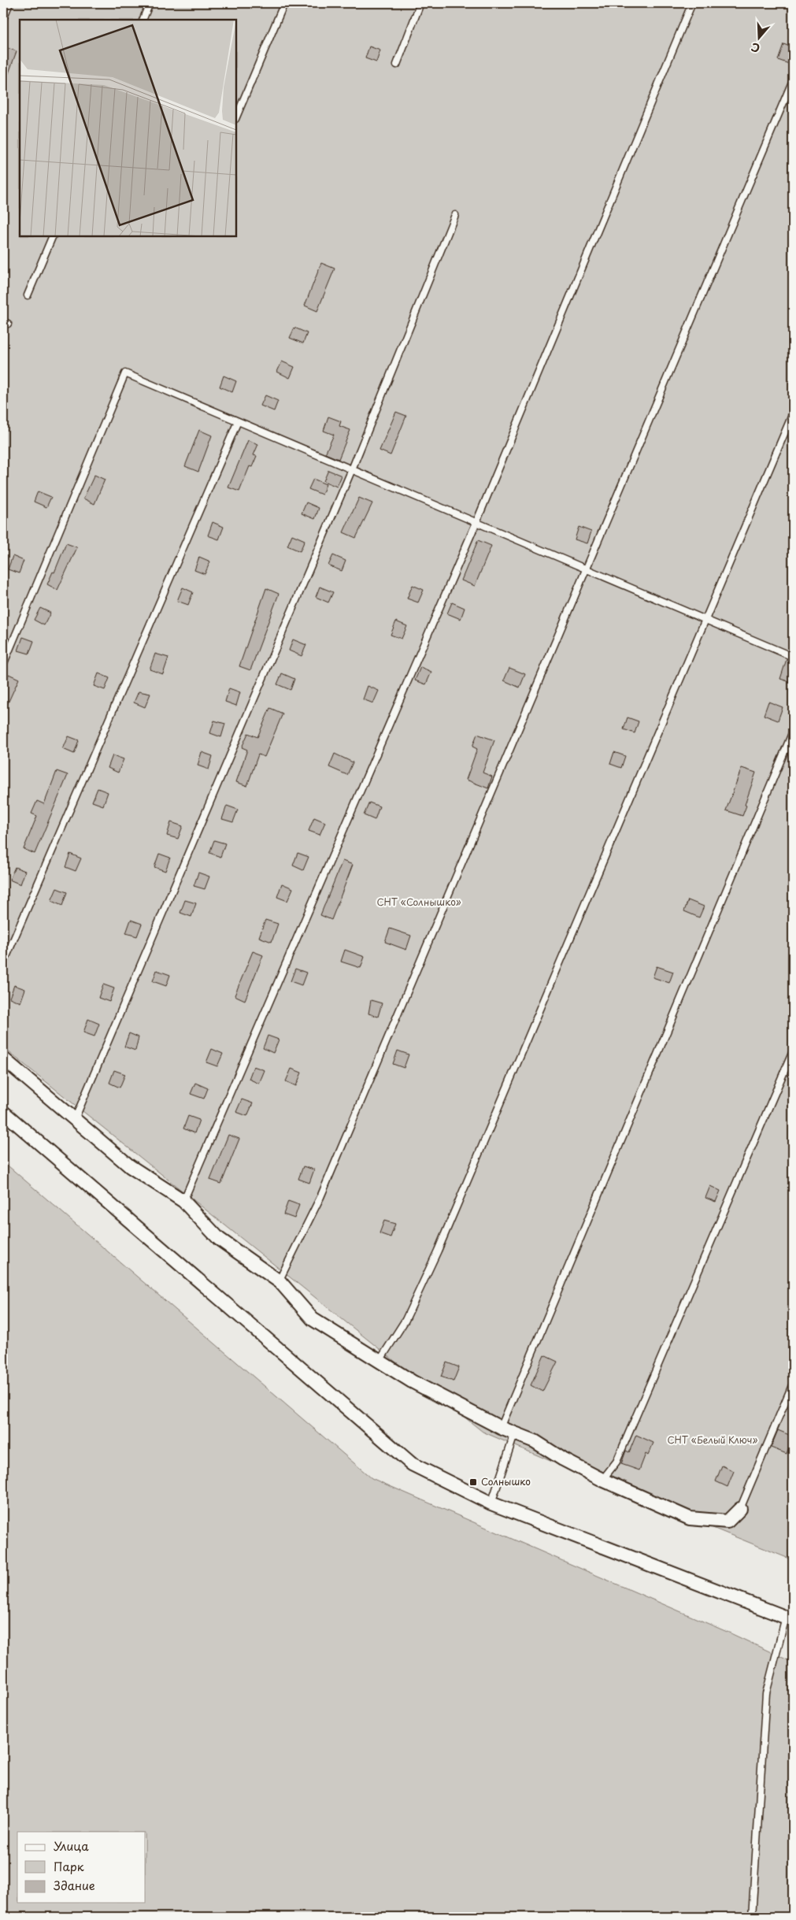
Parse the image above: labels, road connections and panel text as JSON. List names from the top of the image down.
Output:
{
  "parks": ["СНТ «Солнышко»", "СНТ «Белый Ключ»"],
  "places": {
    "transit": ["Солнышко"]
  },
  "legend": ["Улица", "Парк", "Здание"],
  "north": "bottom"
}
